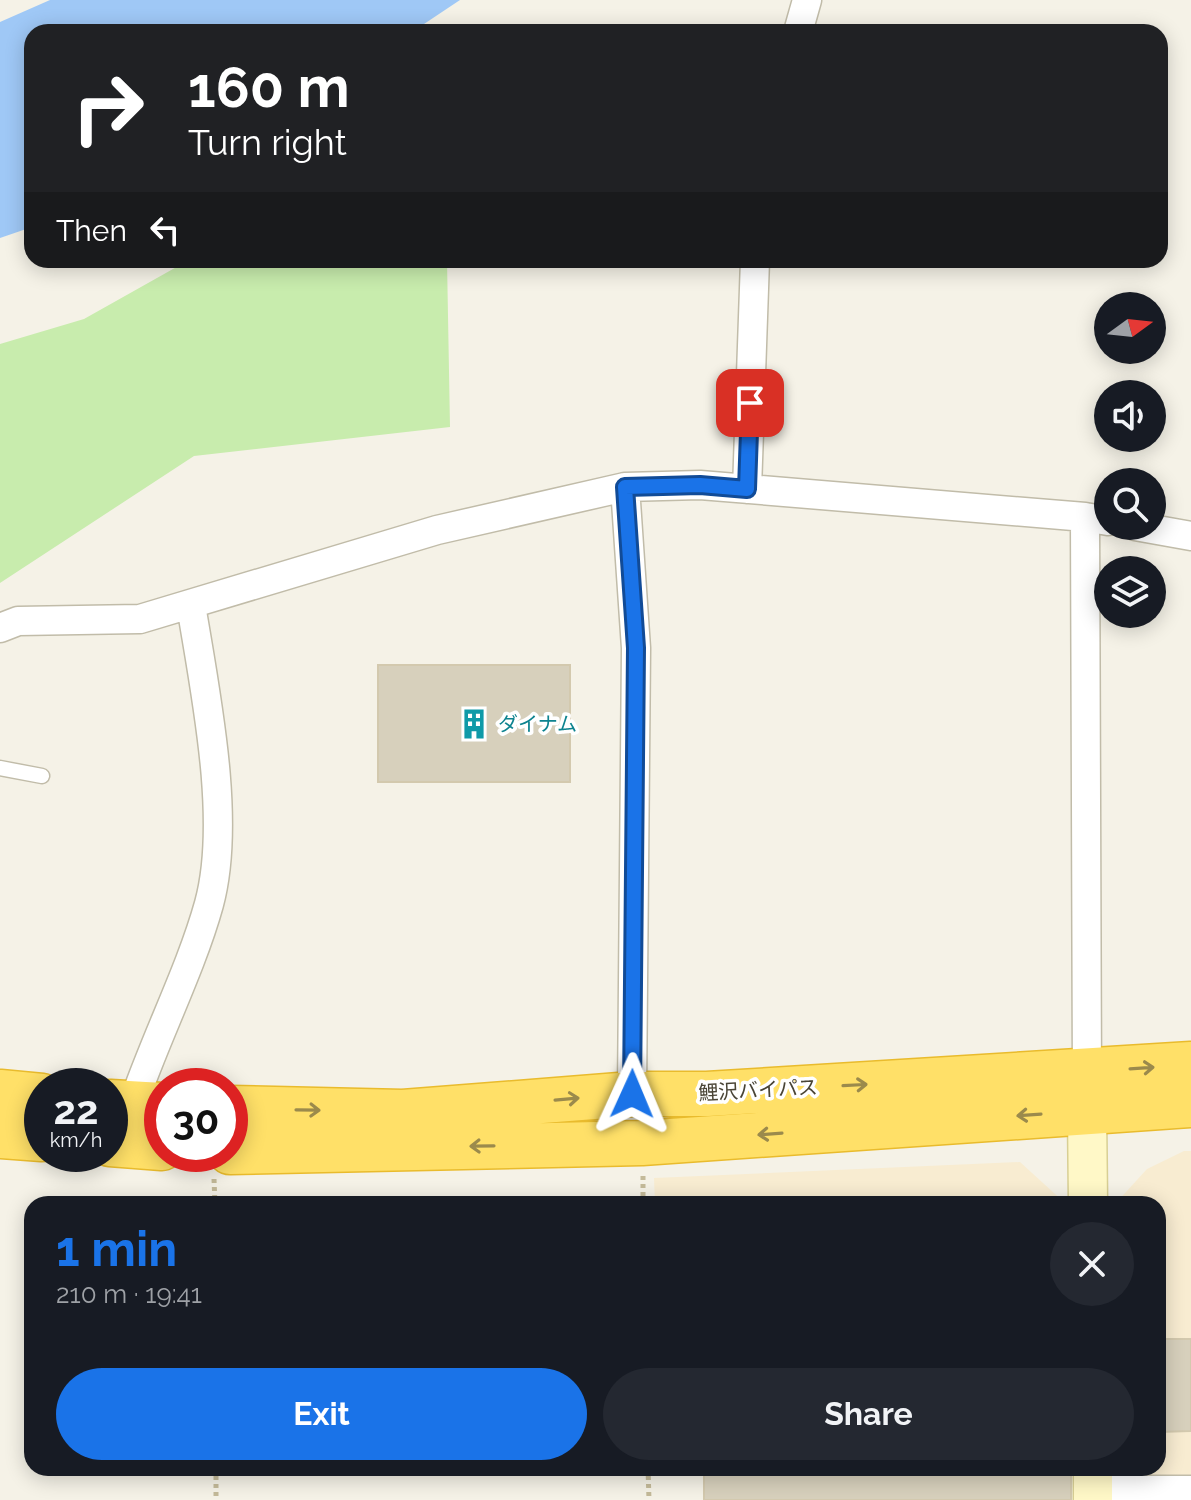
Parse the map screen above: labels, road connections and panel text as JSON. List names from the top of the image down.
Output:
{
  "streets": {
    "highway": ["鯉沢バイパス"]
  },
  "places": {
    "building": ["ダイナム"]
  },
  "north": "right",
  "page": {
    "turn": ["160 m", "Turn right"],
    "then": "Then",
    "speed": "22 km/h",
    "limit": "30",
    "heading": ["1 min", "210 m · 19:41"],
    "buttons": ["Exit", "Share"]
  }
}
